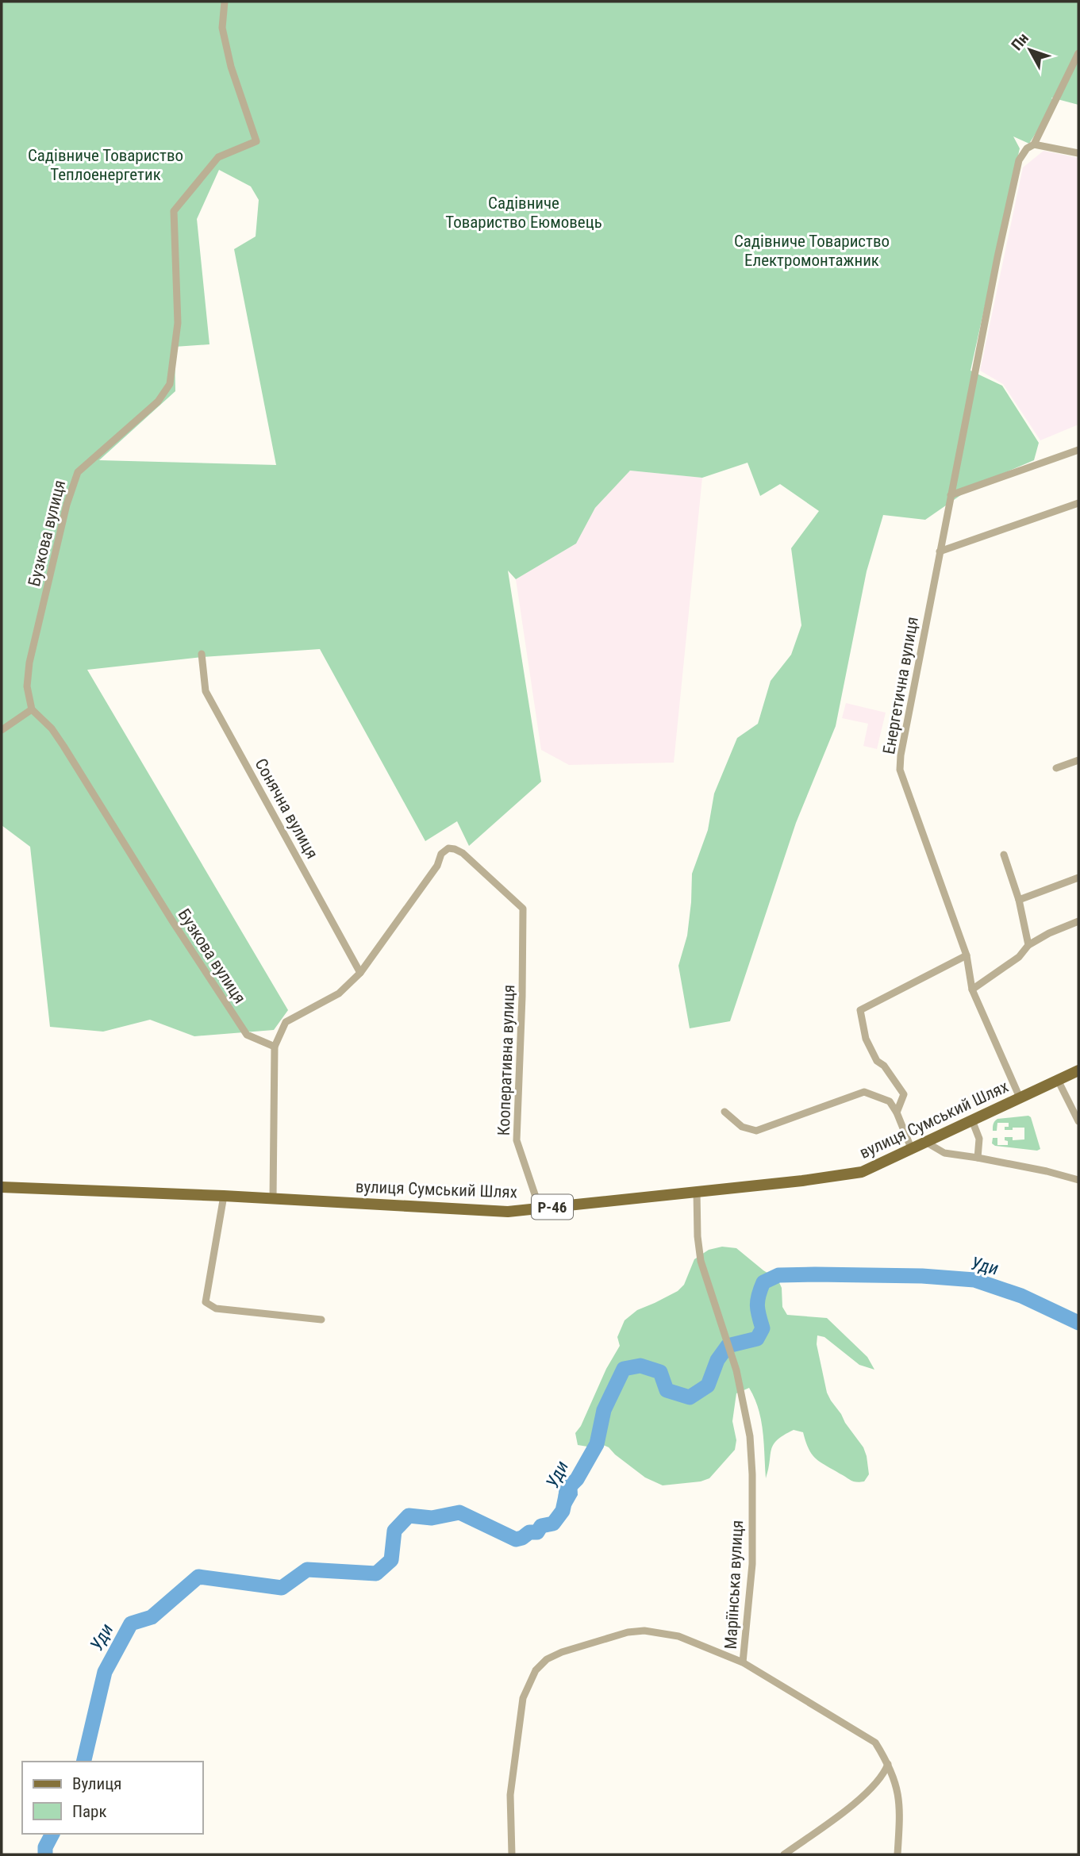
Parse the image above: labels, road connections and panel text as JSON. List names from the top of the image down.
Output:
{
  "streets": {
    "main road": ["вулиця Сумський Шлях", "Р-46"],
    "street": [
      "Бузкова вулиця",
      "Енергетична вулиця",
      "Сонячна вулиця",
      "Кооперативна вулиця",
      "Маріїнська вулиця"
    ]
  },
  "crossings": [
    ["Енергетична вулиця", "вулиця Сумський Шлях"],
    ["Сонячна вулиця", "Кооперативна вулиця"],
    ["Кооперативна вулиця", "вулиця Сумський Шлях"],
    ["вулиця Сумський Шлях", "Маріїнська вулиця"]
  ],
  "water": ["Уди"],
  "parks": ["Садівниче Товариство Теплоенергетик", "Садівниче Товариство Еюмовець", "Садівниче Товариство Електромонтажник"],
  "legend": ["Вулиця", "Парк"],
  "north": "top left"
}
